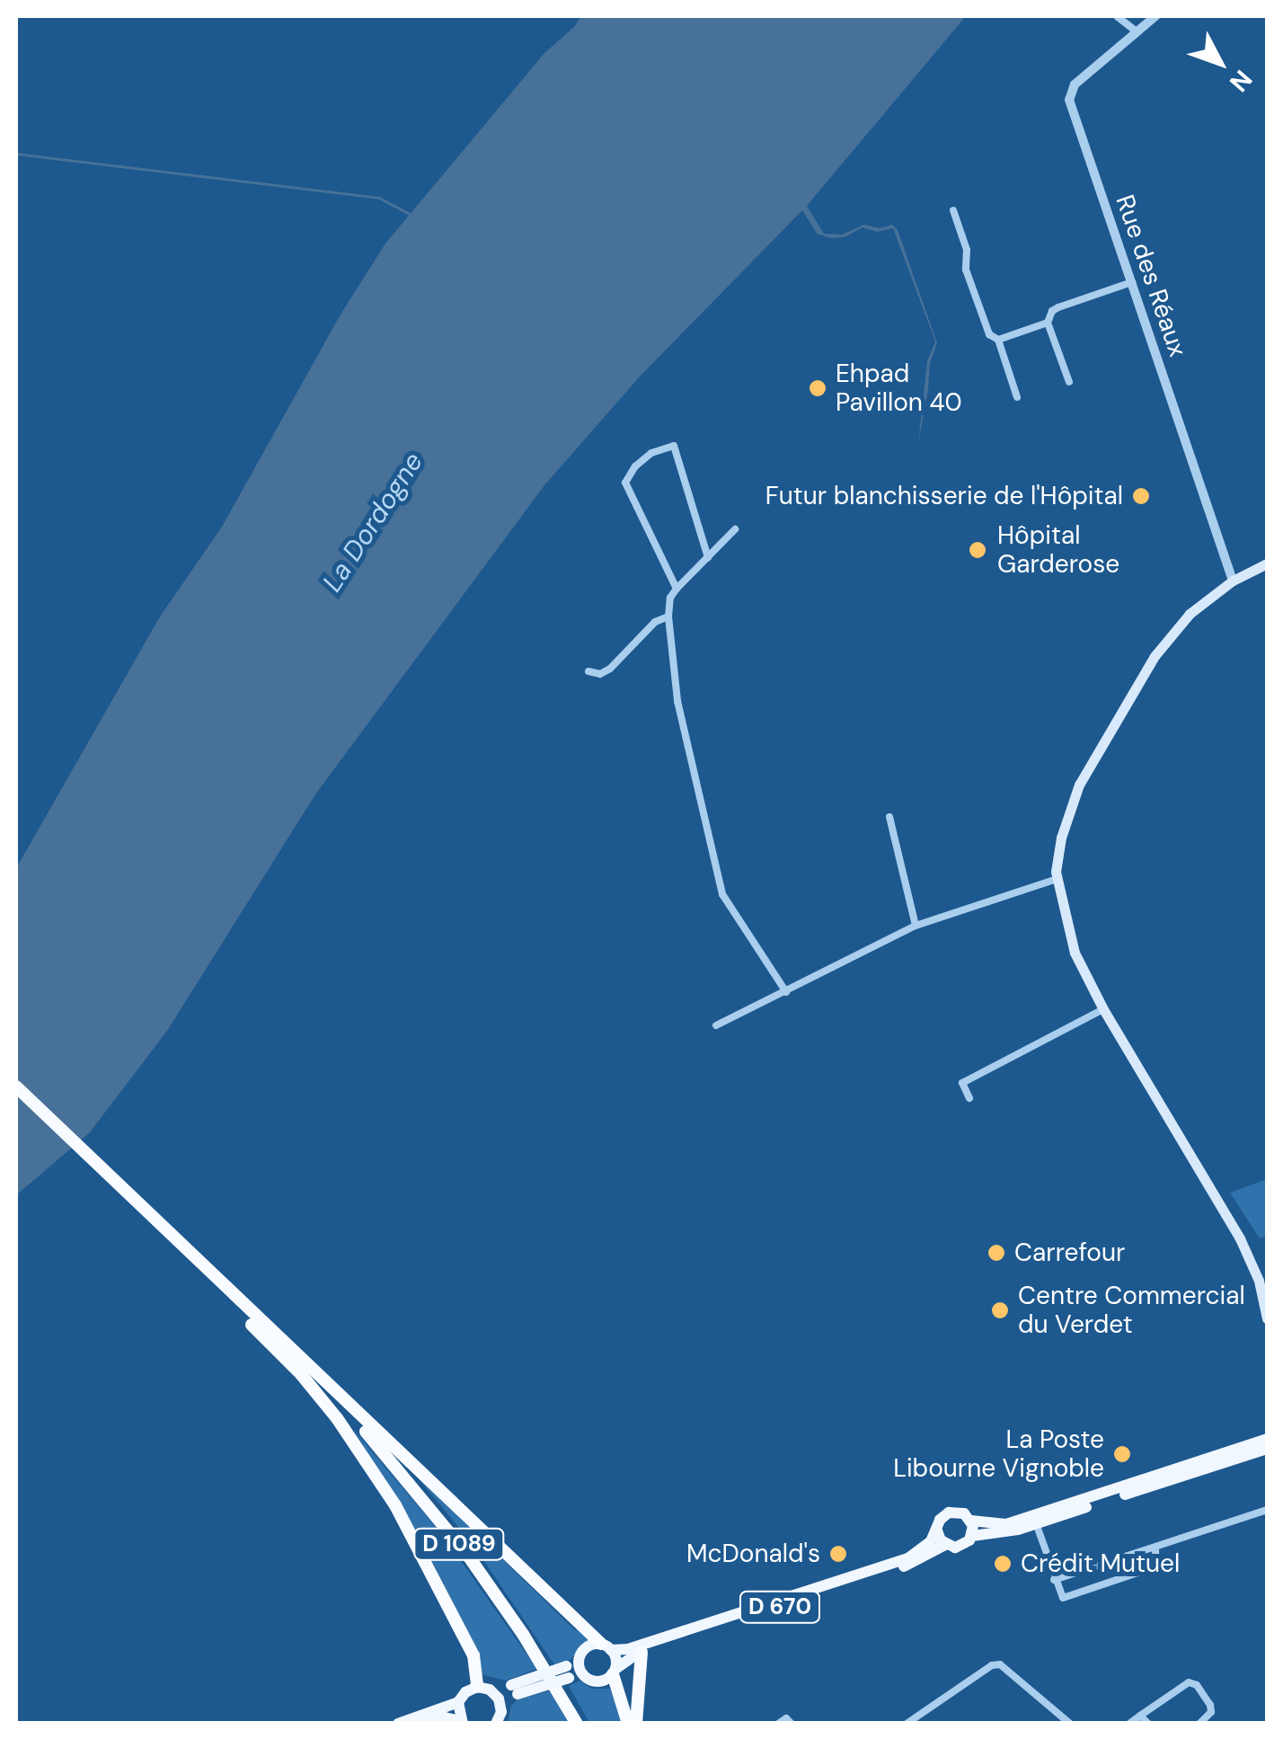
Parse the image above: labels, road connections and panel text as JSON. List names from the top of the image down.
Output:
{
  "streets": {
    "highway": ["D 1089"],
    "main road": ["D 670"],
    "street": ["Rue des Réaux"]
  },
  "water": ["La Dordogne"],
  "places": [
    "Ehpad Pavillon 40",
    "Futur blanchisserie de l'Hôpital",
    "Hôpital Garderose",
    "Carrefour",
    "Centre Commercial du Verdet",
    "La Poste Libourne Vignoble",
    "McDonald's",
    "Crédit Mutuel"
  ],
  "north": "bottom right"
}
